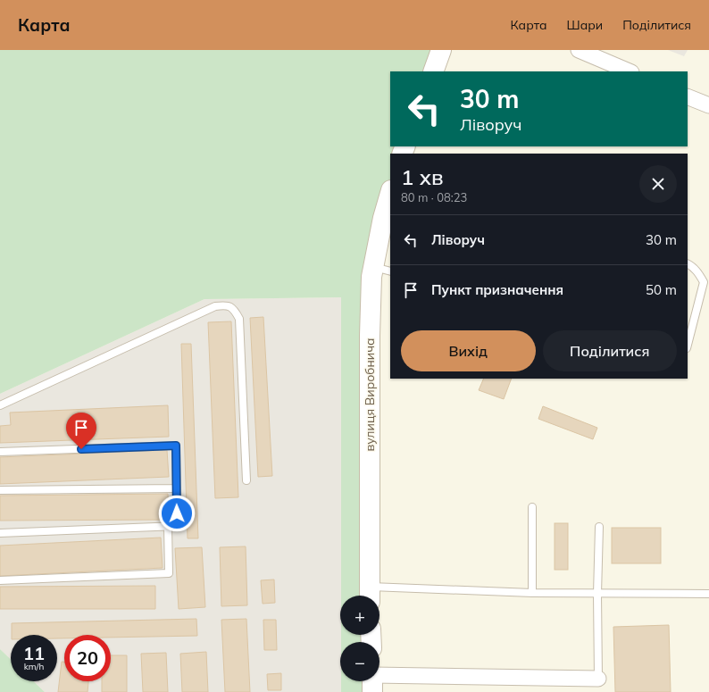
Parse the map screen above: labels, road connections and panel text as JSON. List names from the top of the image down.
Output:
{
  "streets": {
    "street": ["вулиця Виробнича"]
  },
  "page": {
    "header": "Карта",
    "nav": ["Карта", "Шари", "Поділитися"],
    "turn": ["30 m", "Ліворуч"],
    "heading": ["1 хв", "80 m · 08:23"],
    "list": [
      {
        "name": "Ліворуч",
        "value": "30 m"
      },
      {
        "name": "Пункт призначення",
        "value": "50 m"
      }
    ],
    "buttons": ["Вихід", "Поділитися"],
    "map_buttons": ["+", "−"],
    "speed": "11 km/h",
    "limit": "20"
  }
}
